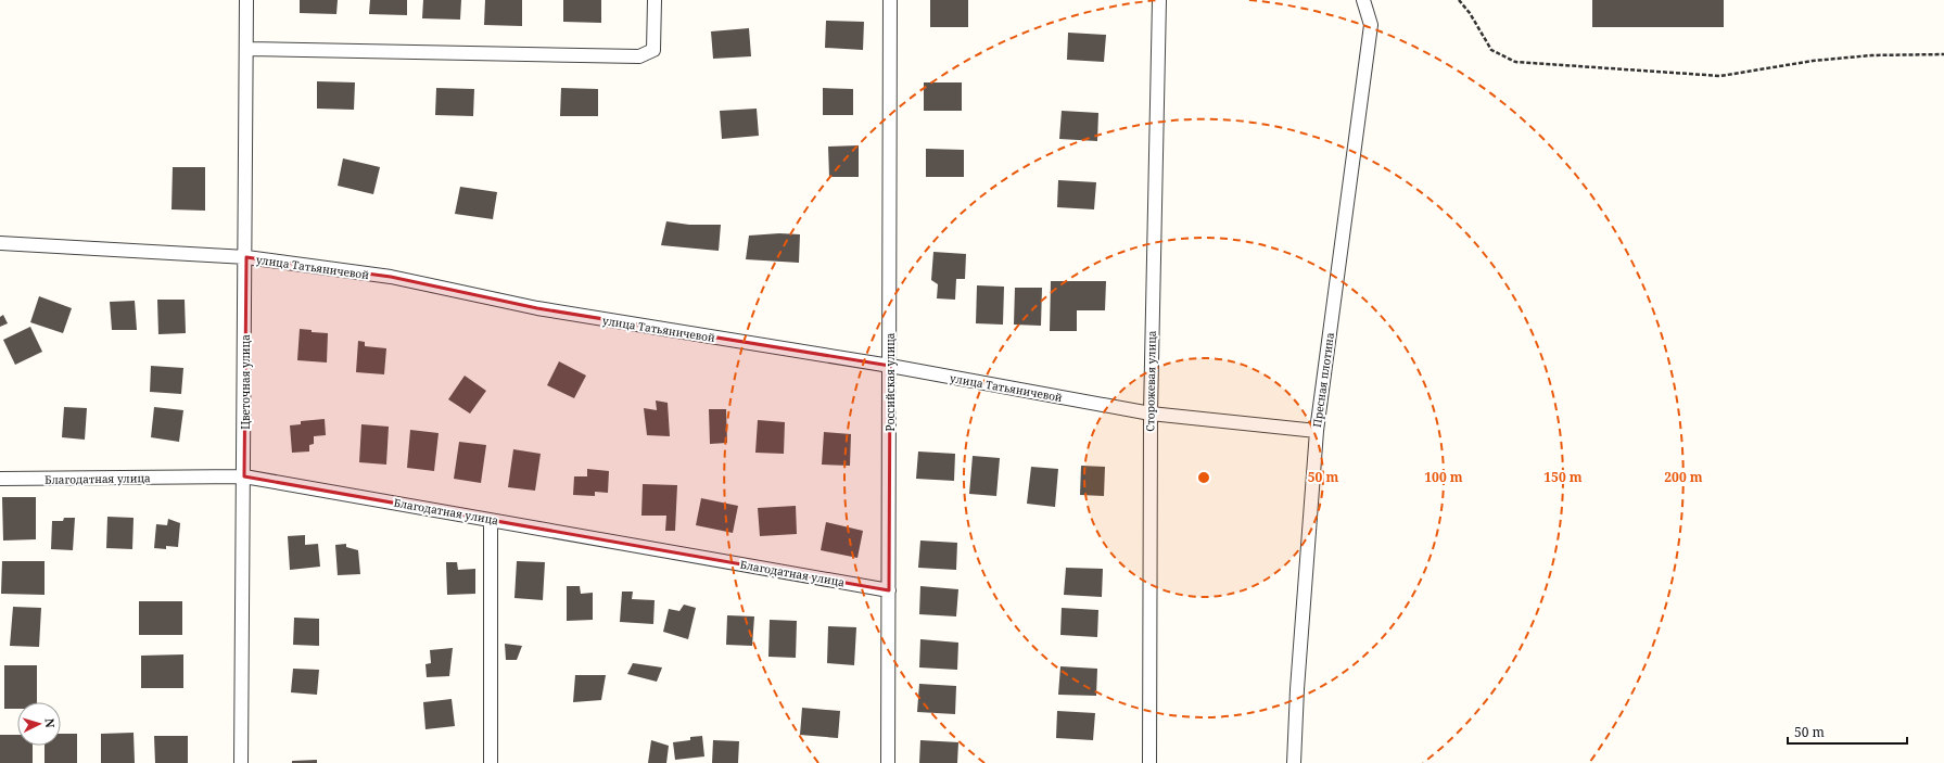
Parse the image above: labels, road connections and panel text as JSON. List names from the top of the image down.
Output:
{
  "streets": {
    "street": [
      "улица Татьяничевой",
      "Пресная плотина",
      "Сторожевая улица",
      "Цветочная улица",
      "Российская улица",
      "Благодатная улица"
    ]
  },
  "crossings": [
    ["улица Татьяничевой", "Пресная плотина"],
    ["улица Татьяничевой", "Сторожевая улица"],
    ["улица Татьяничевой", "Цветочная улица"],
    ["улица Татьяничевой", "Российская улица"],
    ["Цветочная улица", "Благодатная улица"],
    ["Российская улица", "Благодатная улица"]
  ],
  "scale_bar": "50 m",
  "north": "right",
  "rings": [
    "50 m",
    "100 m",
    "150 m",
    "200 m"
  ]
}
